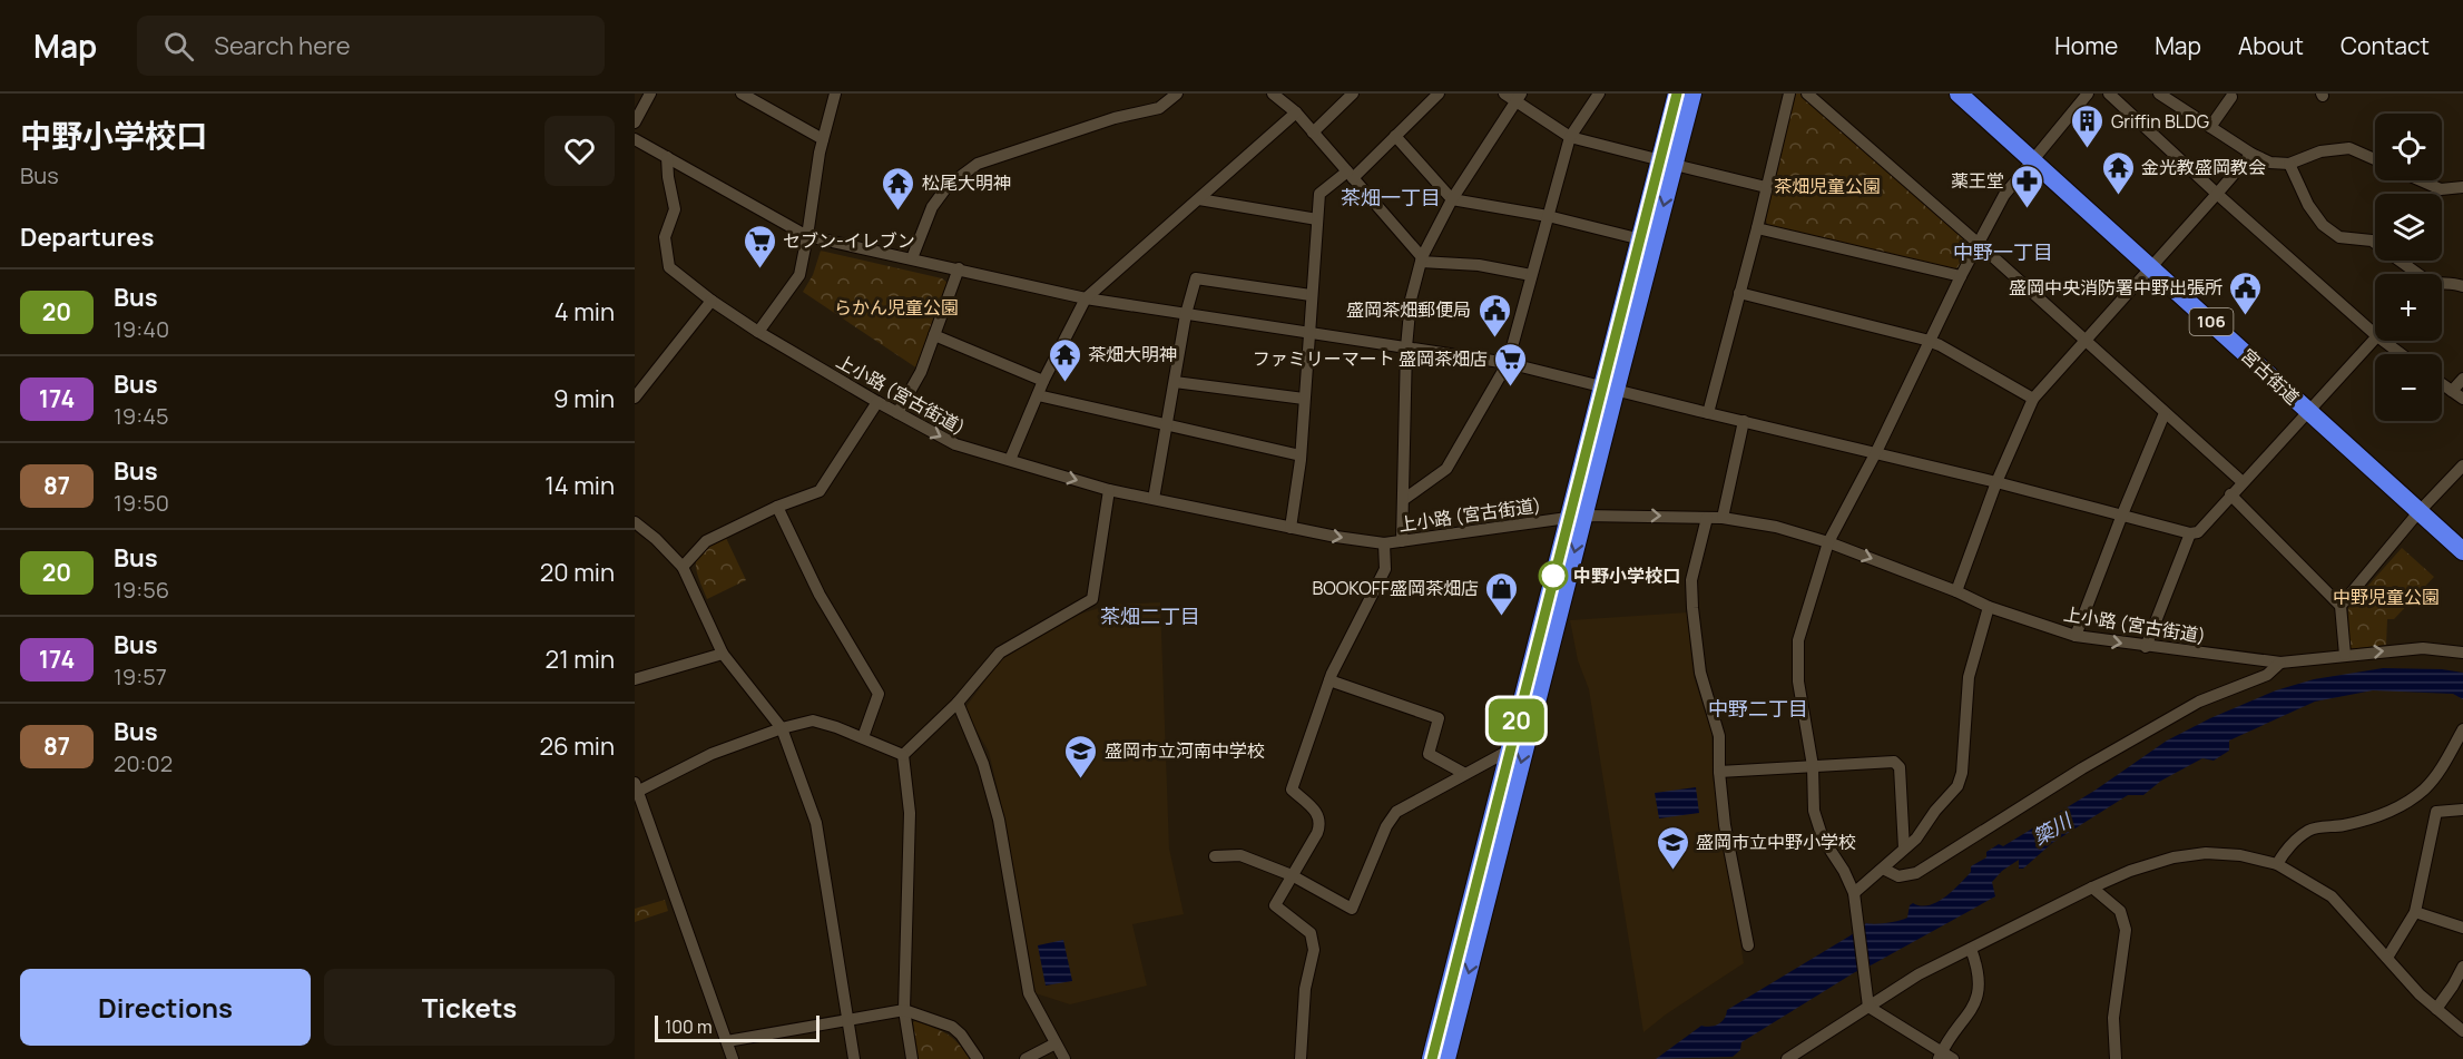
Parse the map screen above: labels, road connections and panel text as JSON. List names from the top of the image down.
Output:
{
  "streets": {
    "highway": ["106", "宮古街道"],
    "street": ["上小路 (宮古街道)"]
  },
  "districts": [
    "茶畑一丁目",
    "中野一丁目",
    "茶畑二丁目",
    "中野二丁目"
  ],
  "water": ["簗川"],
  "parks": ["茶畑児童公園", "らかん児童公園", "中野児童公園"],
  "places": {
    "building": ["Griffin BLDG"],
    "temple": ["金光教盛岡教会", "松尾大明神", "茶畑大明神"],
    "pharmacy": ["薬王堂"],
    "supermarket": ["セブン-イレブン", "ファミリーマート 盛岡茶畑店"],
    "public building": ["盛岡中央消防署中野出張所", "盛岡茶畑郵便局"],
    "other": ["中野小学校口"],
    "shop": ["BOOKOFF盛岡茶畑店"],
    "school or university": ["盛岡市立河南中学校", "盛岡市立中野小学校"]
  },
  "lines": ["bus line 20"],
  "scale_bar": "100 m",
  "page": {
    "header": "Map",
    "search": "Search here",
    "nav": [
      "Home",
      "Map",
      "About",
      "Contact"
    ],
    "heading": [
      ["中野小学校口", "Bus"],
      "Departures"
    ],
    "on_map": "20",
    "map_buttons": ["+", "−"],
    "list": [
      {
        "mark": "20",
        "name": "Bus",
        "note": "19:40",
        "value": "4 min"
      },
      {
        "mark": "174",
        "name": "Bus",
        "note": "19:45",
        "value": "9 min"
      },
      {
        "mark": "87",
        "name": "Bus",
        "note": "19:50",
        "value": "14 min"
      },
      {
        "mark": "20",
        "name": "Bus",
        "note": "19:56",
        "value": "20 min"
      },
      {
        "mark": "174",
        "name": "Bus",
        "note": "19:57",
        "value": "21 min"
      },
      {
        "mark": "87",
        "name": "Bus",
        "note": "20:02",
        "value": "26 min"
      }
    ],
    "buttons": ["Directions", "Tickets"],
    "scale": "100 m"
  }
}
